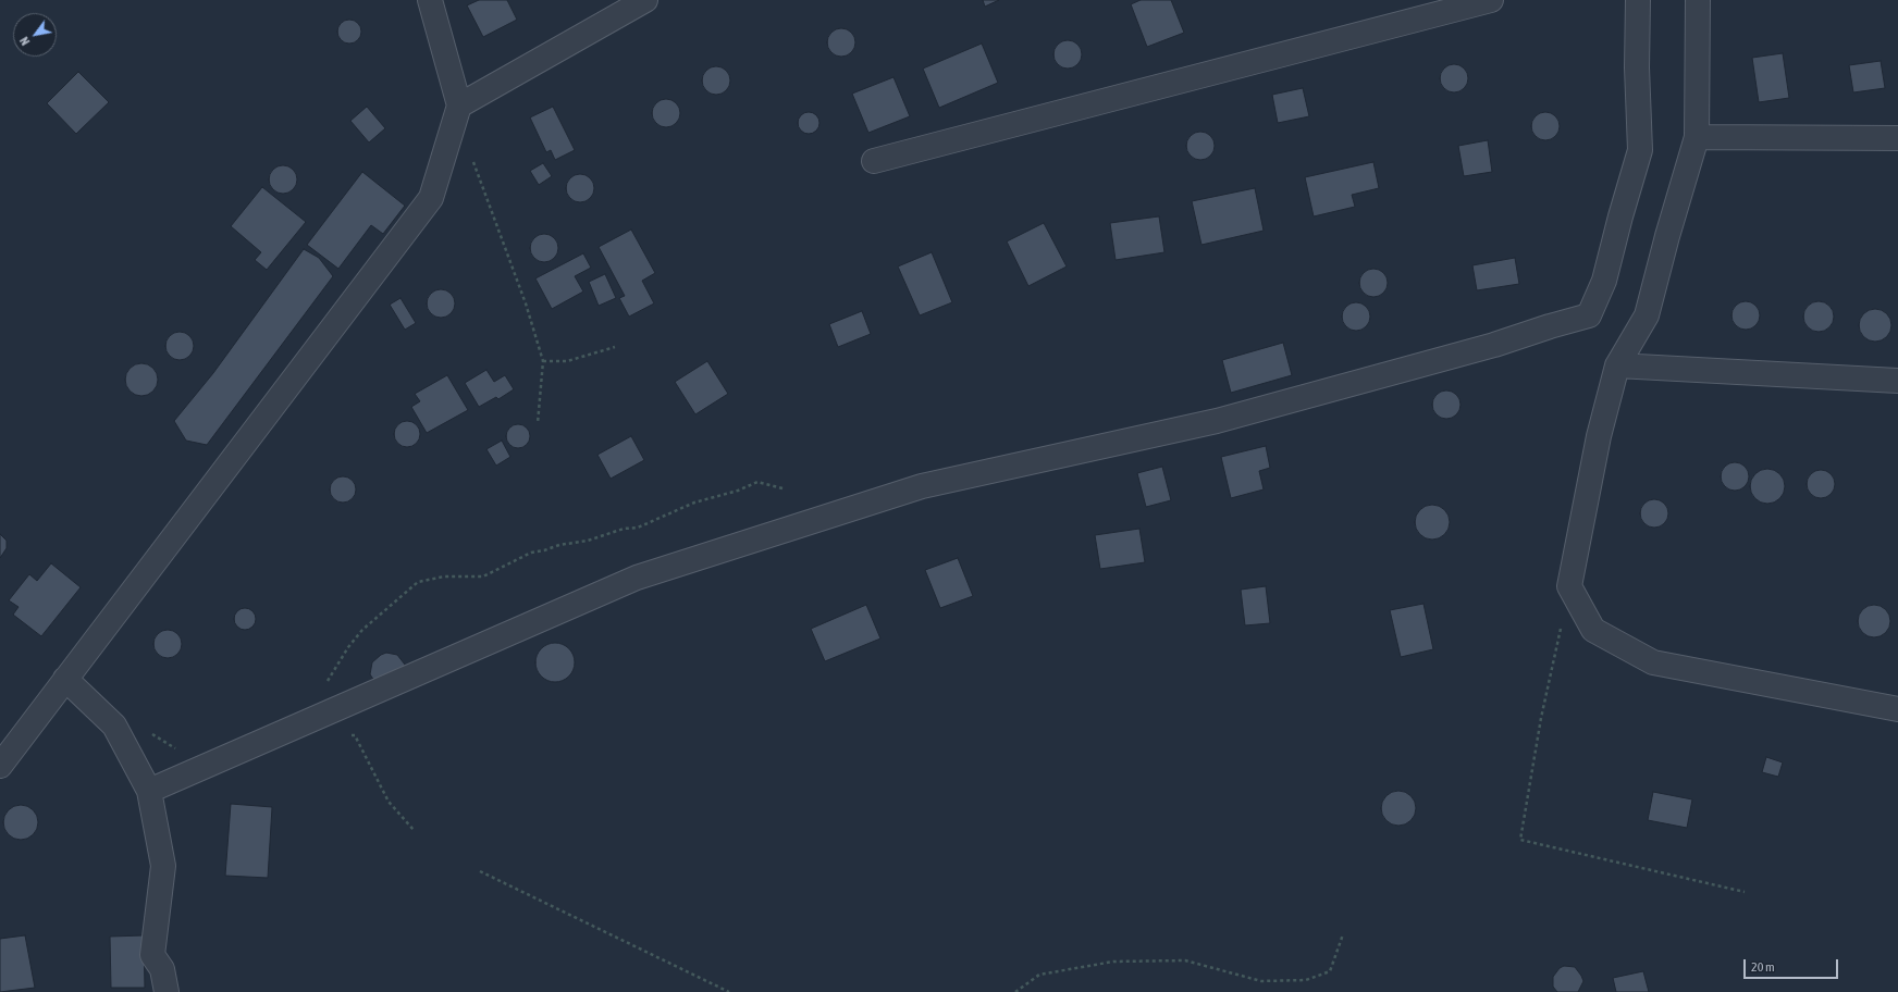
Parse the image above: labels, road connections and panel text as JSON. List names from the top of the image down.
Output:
{
  "scale_bar": "20 m",
  "north": "bottom left"
}
